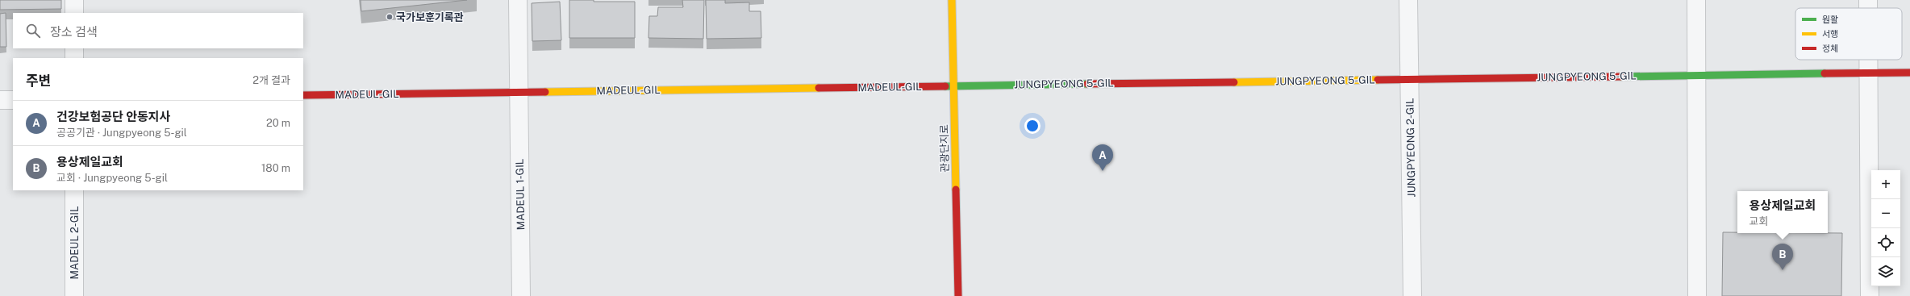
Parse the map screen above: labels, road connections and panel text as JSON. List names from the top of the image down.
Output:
{
  "streets": {
    "street": [
      "JUNGPYEONG 5-GIL",
      "MADEUL-GIL",
      "JUNGPYEONG 2-GIL",
      "관광단지로",
      "MADEUL 1-GIL",
      "MADEUL 2-GIL"
    ]
  },
  "crossings": [
    ["JUNGPYEONG 5-GIL", "MADEUL-GIL"],
    ["JUNGPYEONG 5-GIL", "JUNGPYEONG 2-GIL"],
    ["JUNGPYEONG 5-GIL", "관광단지로"],
    ["MADEUL-GIL", "관광단지로"],
    ["MADEUL-GIL", "MADEUL 1-GIL"]
  ],
  "places": ["국가보훈기록관"],
  "legend": ["원활", "서행", "정체"],
  "page": {
    "search": "장소 검색",
    "heading": ["주변", "2개 결과"],
    "list": [
      {
        "mark": "A",
        "name": "건강보험공단 안동지사",
        "note": "공공기관 · Jungpyeong 5-gil",
        "value": "20 m"
      },
      {
        "mark": "B",
        "name": "용상제일교회",
        "note": "교회 · Jungpyeong 5-gil",
        "value": "180 m"
      }
    ],
    "pins": ["A", "B"],
    "map_buttons": ["+", "−"],
    "popup": ["용상제일교회", "교회"]
  }
}
